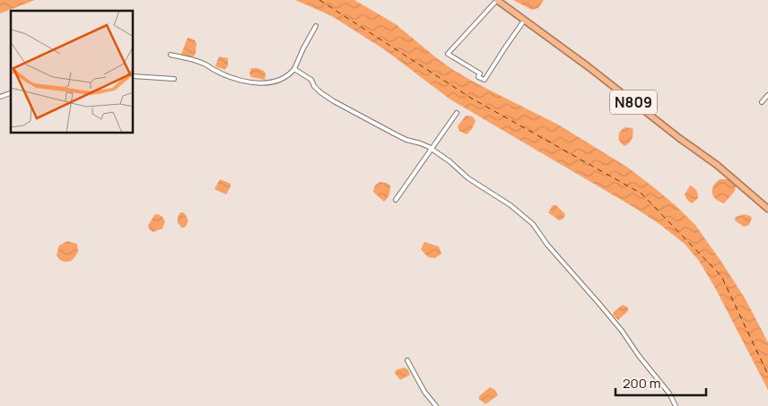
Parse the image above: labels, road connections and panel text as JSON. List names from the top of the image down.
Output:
{
  "streets": {
    "highway": ["N809"]
  },
  "scale_bar": "200 m"
}
